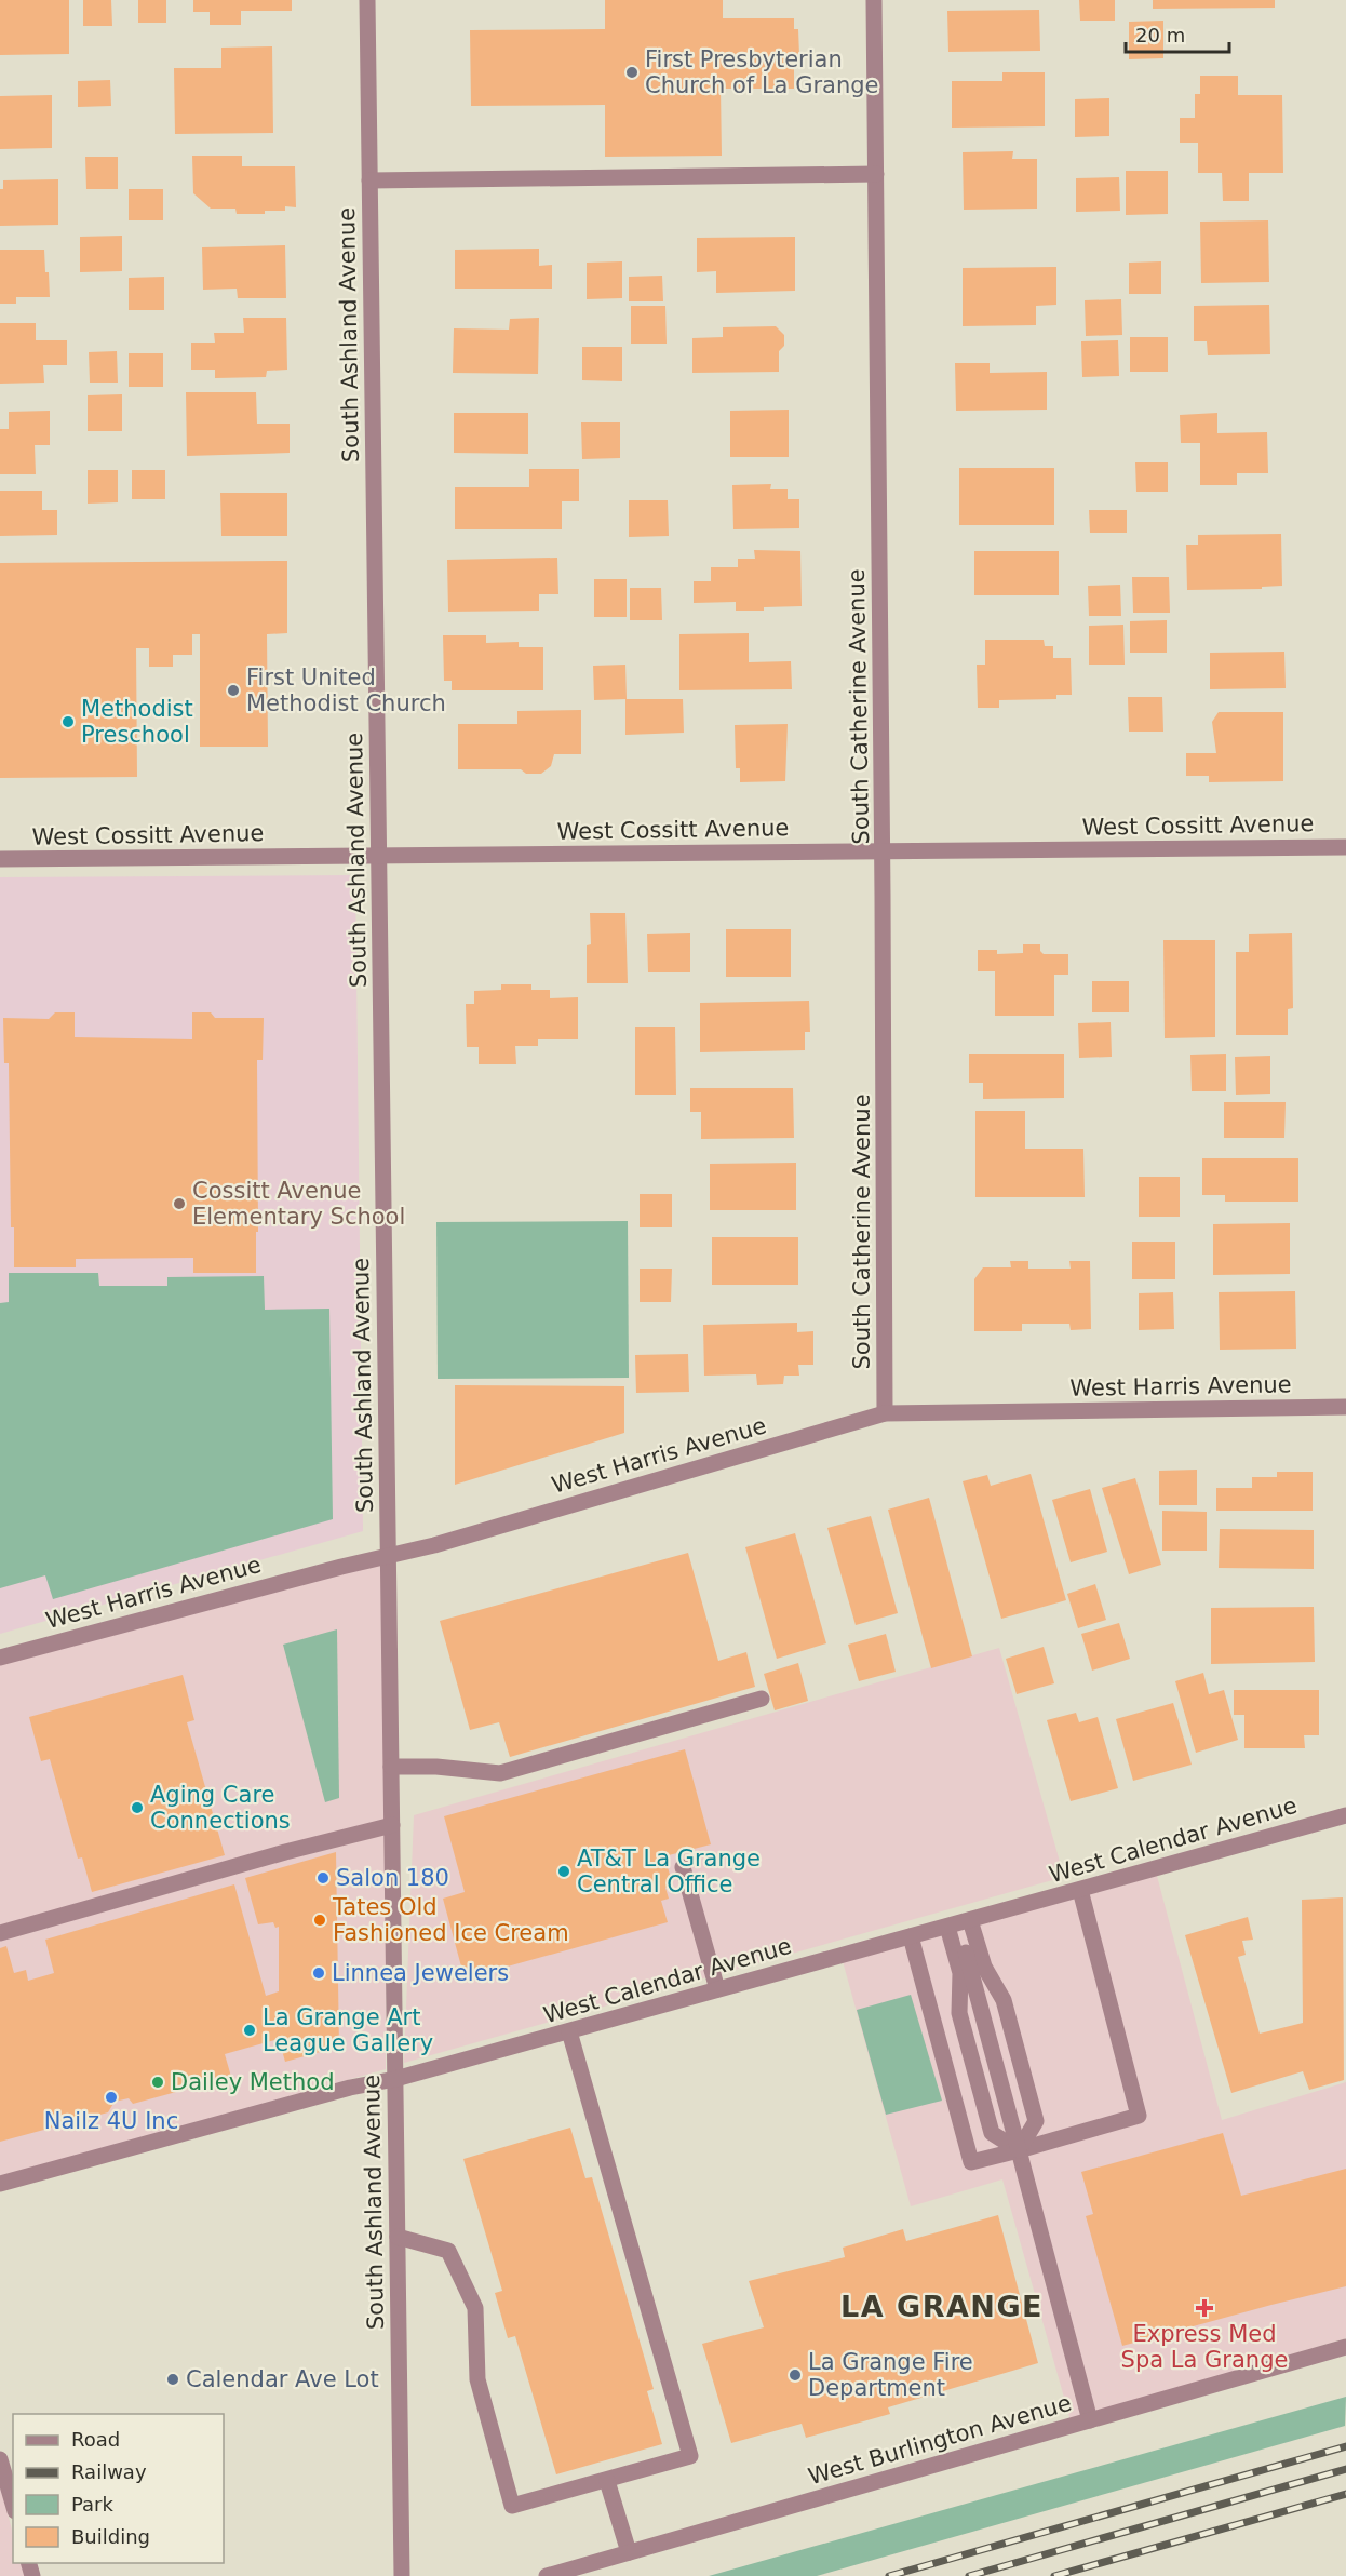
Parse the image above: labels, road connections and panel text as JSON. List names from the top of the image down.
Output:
{
  "streets": {
    "street": [
      "South Ashland Avenue",
      "South Catherine Avenue",
      "West Cossitt Avenue",
      "West Harris Avenue",
      "West Calendar Avenue",
      "West Burlington Avenue"
    ]
  },
  "crossings": [
    ["South Ashland Avenue", "West Cossitt Avenue"],
    ["South Ashland Avenue", "West Harris Avenue"],
    ["South Ashland Avenue", "West Calendar Avenue"],
    ["South Catherine Avenue", "West Cossitt Avenue"],
    ["South Catherine Avenue", "West Harris Avenue"]
  ],
  "districts": ["LA GRANGE"],
  "places": {
    "other": [
      "First Presbyterian Church of La Grange",
      "First United Methodist Church",
      "Methodist Preschool",
      "Cossitt Avenue Elementary School",
      "Aging Care Connections",
      "AT&T La Grange Central Office",
      "Salon 180",
      "Tates Old Fashioned Ice Cream",
      "Linnea Jewelers",
      "La Grange Art League Gallery",
      "Dailey Method",
      "Nailz 4U Inc",
      "La Grange Fire Department",
      "Calendar Ave Lot"
    ],
    "health": ["Express Med Spa La Grange"]
  },
  "legend": [
    "Road",
    "Railway",
    "Park",
    "Building"
  ],
  "scale_bar": "20 m"
}
